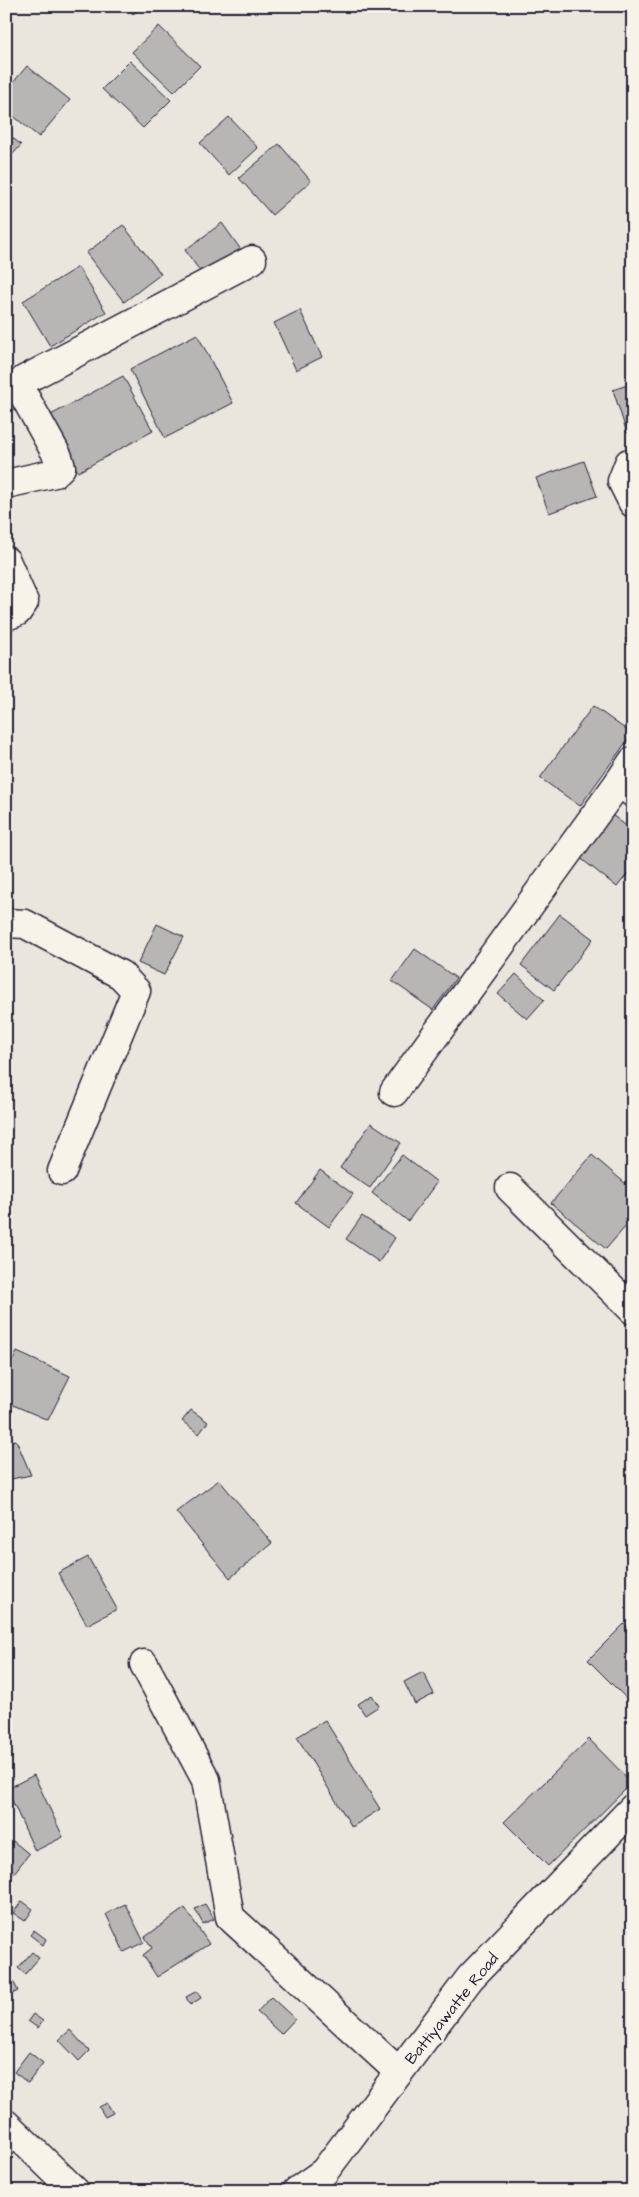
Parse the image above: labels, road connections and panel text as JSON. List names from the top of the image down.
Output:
{
  "streets": {
    "street": ["Battiyawatte Road"]
  }
}
